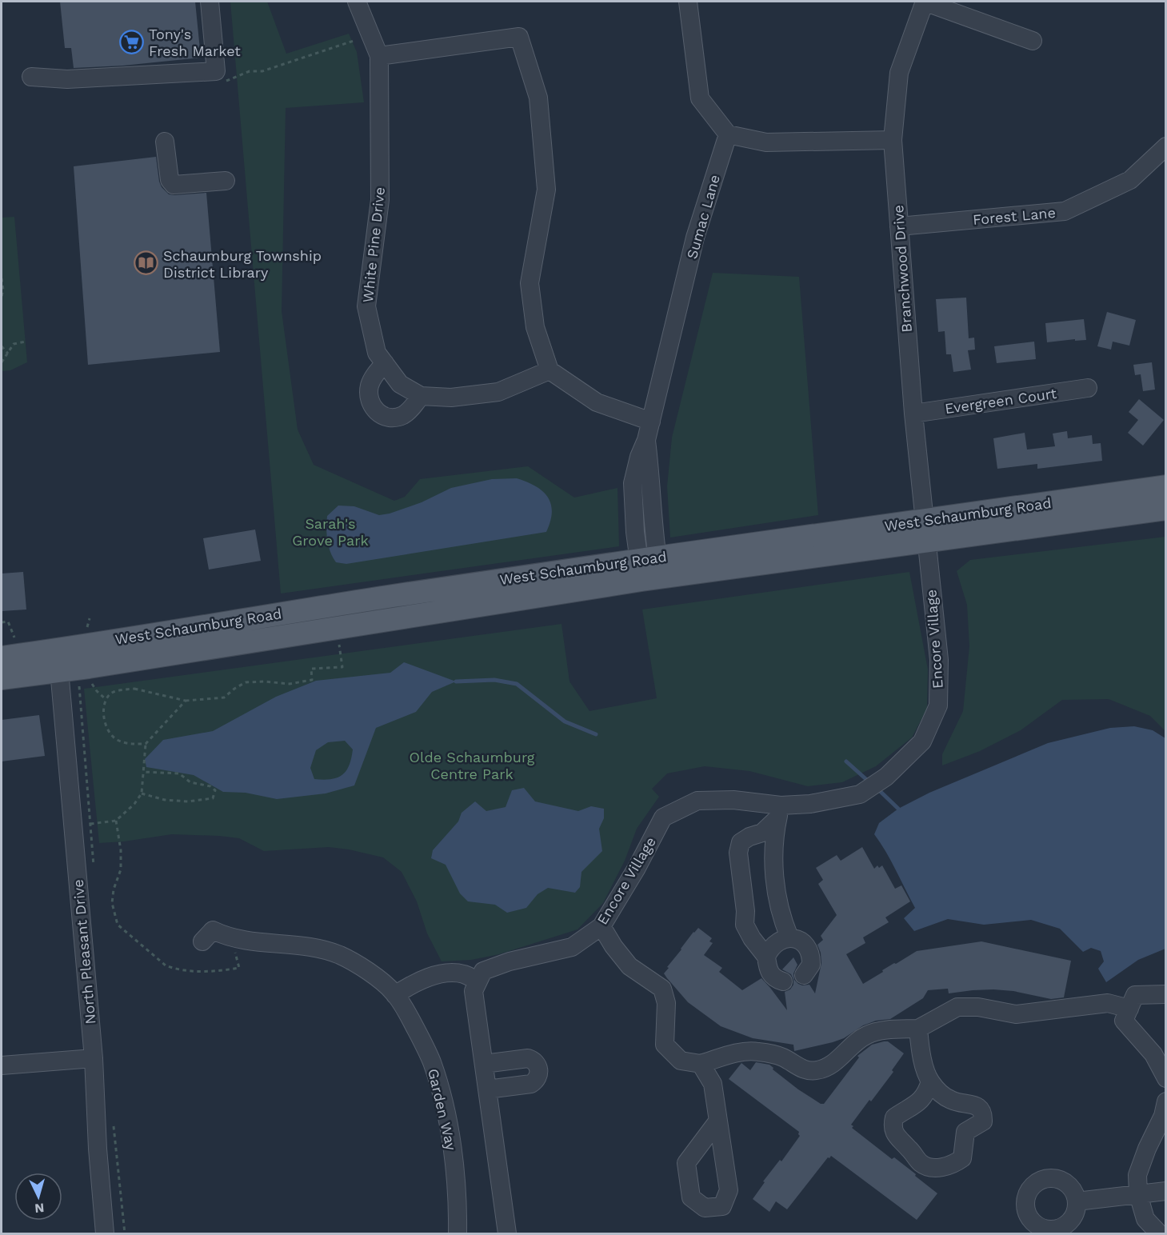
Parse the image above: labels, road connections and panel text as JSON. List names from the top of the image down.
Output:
{
  "streets": {
    "main road": ["West Schaumburg Road"],
    "street": [
      "Forest Lane",
      "Sumac Lane",
      "White Pine Drive",
      "Branchwood Drive",
      "Evergreen Court",
      "Encore Village",
      "North Pleasant Drive",
      "Garden Way"
    ]
  },
  "crossings": [
    ["Forest Lane", "Branchwood Drive"],
    ["Sumac Lane", "West Schaumburg Road"],
    ["Branchwood Drive", "Evergreen Court"],
    ["Branchwood Drive", "West Schaumburg Road"],
    ["Branchwood Drive", "Encore Village"],
    ["West Schaumburg Road", "Encore Village"],
    ["West Schaumburg Road", "North Pleasant Drive"]
  ],
  "parks": ["Sarah's Grove Park", "Olde Schaumburg Centre Park"],
  "places": {
    "supermarket": ["Tony's Fresh Market"],
    "library": ["Schaumburg Township District Library"]
  },
  "north": "bottom"
}
